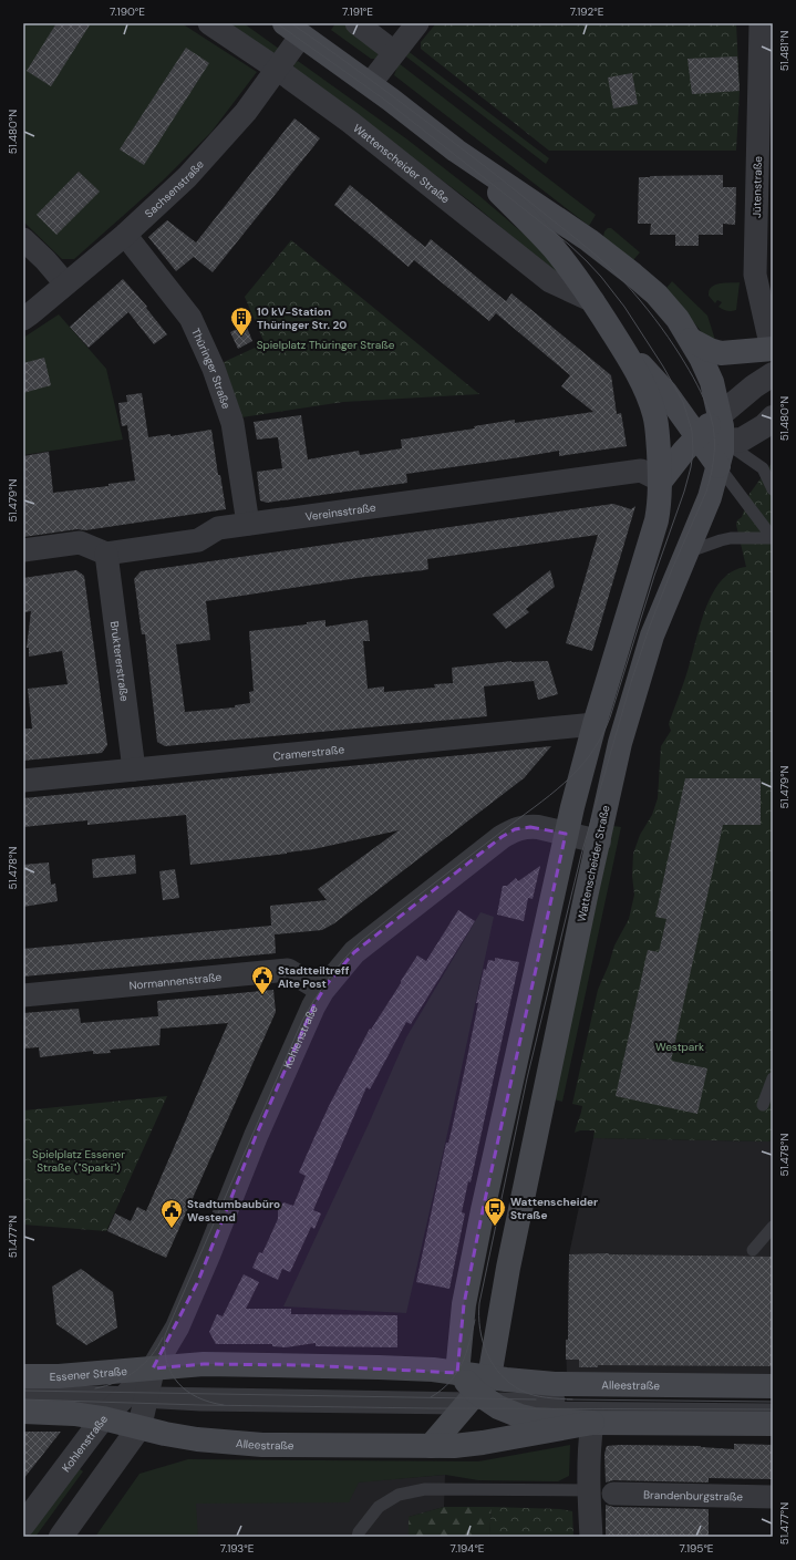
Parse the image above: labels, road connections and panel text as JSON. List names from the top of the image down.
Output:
{
  "streets": {
    "main road": ["Wattenscheider Straße", "Essener Straße", "Alleestraße"],
    "street": [
      "Jütenstraße",
      "Sachsenstraße",
      "Thüringer Straße",
      "Vereinsstraße",
      "Bruktererstraße",
      "Cramerstraße",
      "Normannenstraße",
      "Kohlenstraße",
      "Brandenburgstraße"
    ]
  },
  "crossings": [
    ["Wattenscheider Straße", "Sachsenstraße"],
    ["Wattenscheider Straße", "Vereinsstraße"],
    ["Wattenscheider Straße", "Cramerstraße"],
    ["Wattenscheider Straße", "Kohlenstraße"],
    ["Wattenscheider Straße", "Alleestraße"],
    ["Sachsenstraße", "Thüringer Straße"],
    ["Thüringer Straße", "Vereinsstraße"],
    ["Vereinsstraße", "Bruktererstraße"],
    ["Bruktererstraße", "Cramerstraße"],
    ["Normannenstraße", "Kohlenstraße"],
    ["Kohlenstraße", "Essener Straße"],
    ["Kohlenstraße", "Alleestraße"],
    ["Essener Straße", "Alleestraße"]
  ],
  "parks": ["Spielplatz Thüringer Straße", "Westpark", "Spielplatz Essener Straße (\"Sparki\")"],
  "places": {
    "building": ["10 kV-Station Thüringer Str. 20"],
    "public building": ["Stadtteiltreff Alte Post", "Stadtumbaubüro Westend"],
    "bus stop": ["Wattenscheider Straße"]
  },
  "coordinates": [
    "7.190°E",
    "7.191°E",
    "7.192°E",
    "51.481°N",
    "51.480°N",
    "51.479°N",
    "51.478°N",
    "51.477°N",
    "7.193°E",
    "7.194°E",
    "7.195°E"
  ]
}
